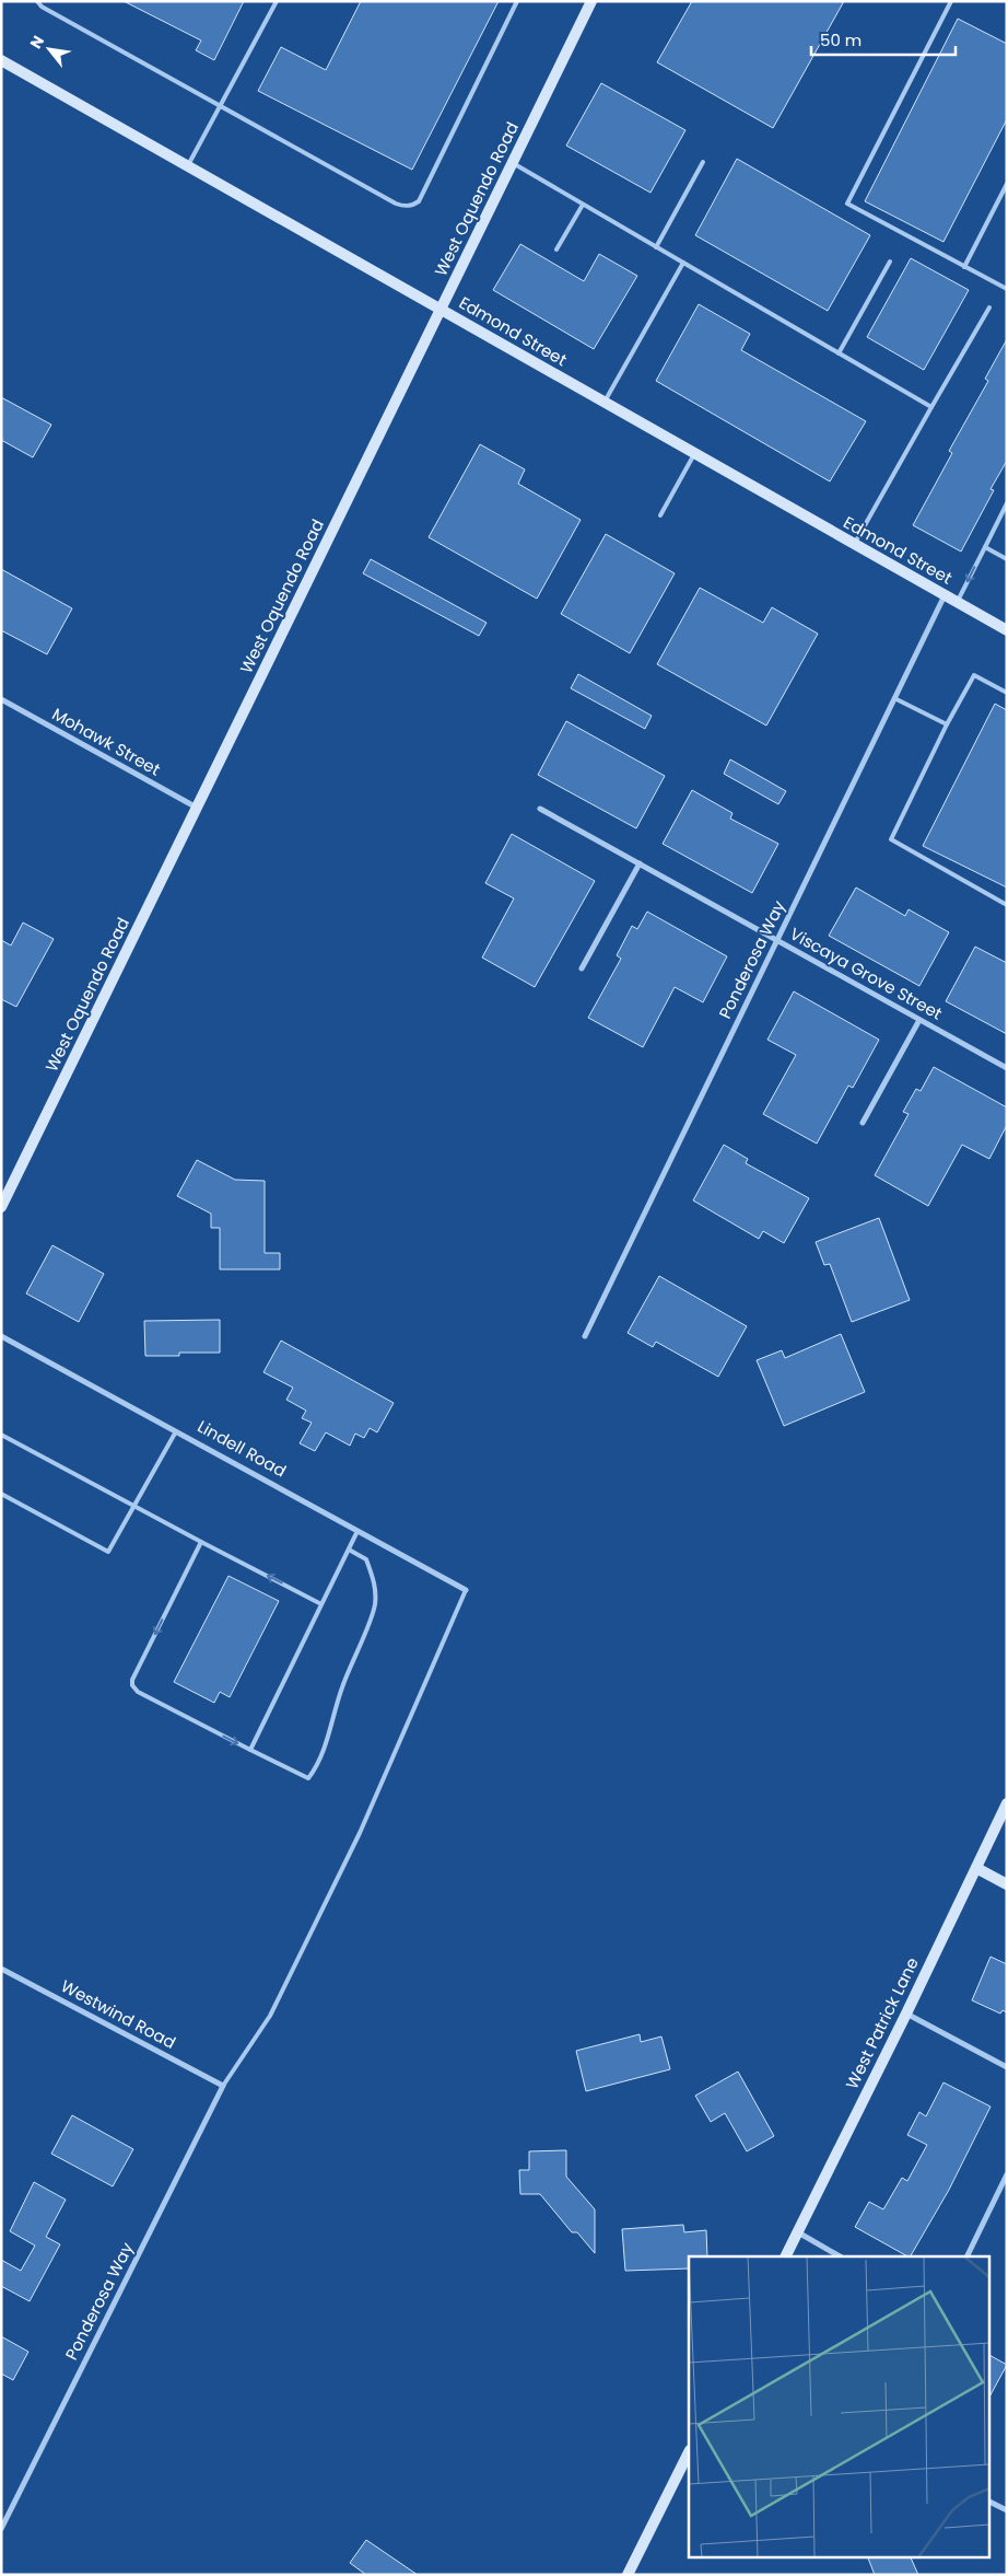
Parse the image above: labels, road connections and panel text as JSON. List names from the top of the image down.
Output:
{
  "streets": {
    "street": [
      "West Oquendo Road",
      "Edmond Street",
      "Mohawk Street",
      "Ponderosa Way",
      "Viscaya Grove Street",
      "Lindell Road",
      "Westwind Road",
      "West Patrick Lane"
    ]
  },
  "crossings": [
    ["West Oquendo Road", "Edmond Street"],
    ["West Oquendo Road", "Mohawk Street"],
    ["Edmond Street", "Ponderosa Way"],
    ["Ponderosa Way", "Viscaya Grove Street"],
    ["Ponderosa Way", "Westwind Road"]
  ],
  "scale_bar": "50 m",
  "north": "top left"
}
